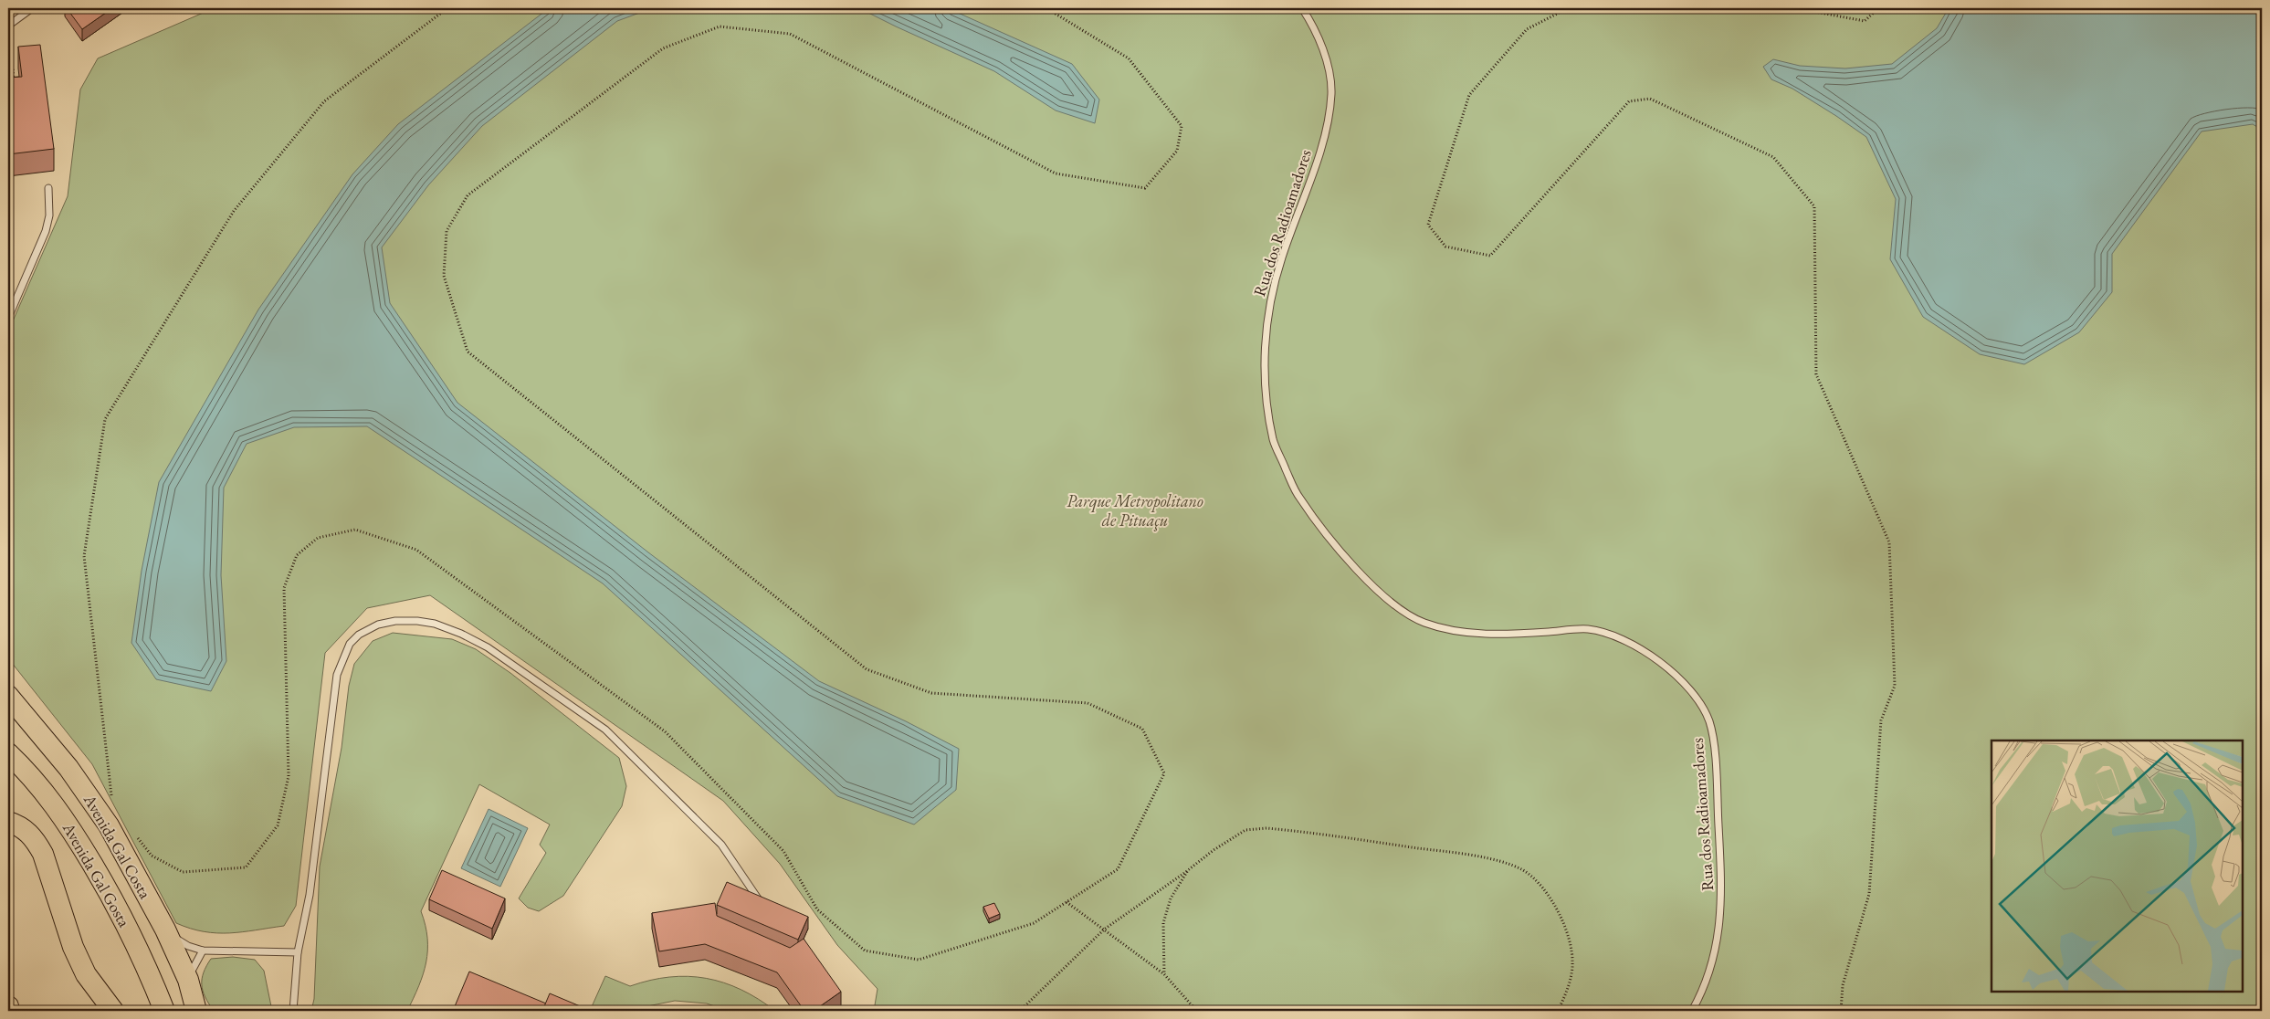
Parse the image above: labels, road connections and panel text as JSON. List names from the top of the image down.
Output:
{
  "streets": {
    "main road": ["Avenida Gal Costa", "Avenida Gal Gosta"],
    "lane": ["Rua dos Radioamadores"]
  },
  "parks": ["Parque Metropolitano de Pituaçu"]
}
